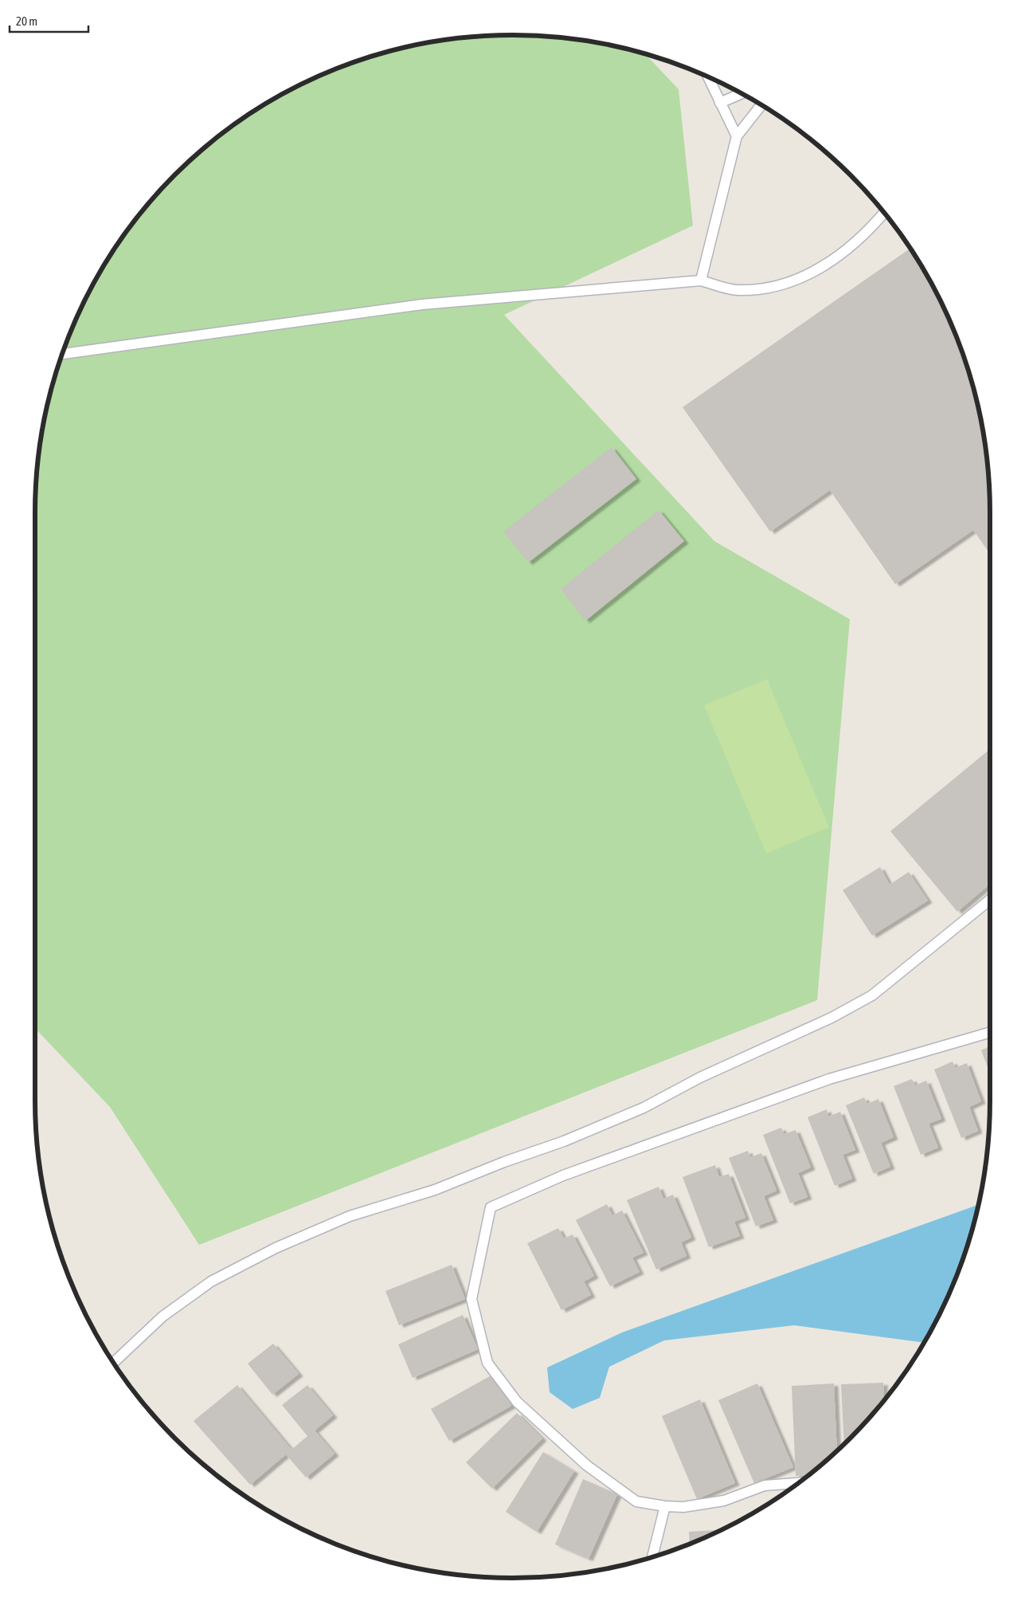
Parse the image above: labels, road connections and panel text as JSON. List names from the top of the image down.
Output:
{
  "scale_bar": "20 m"
}
